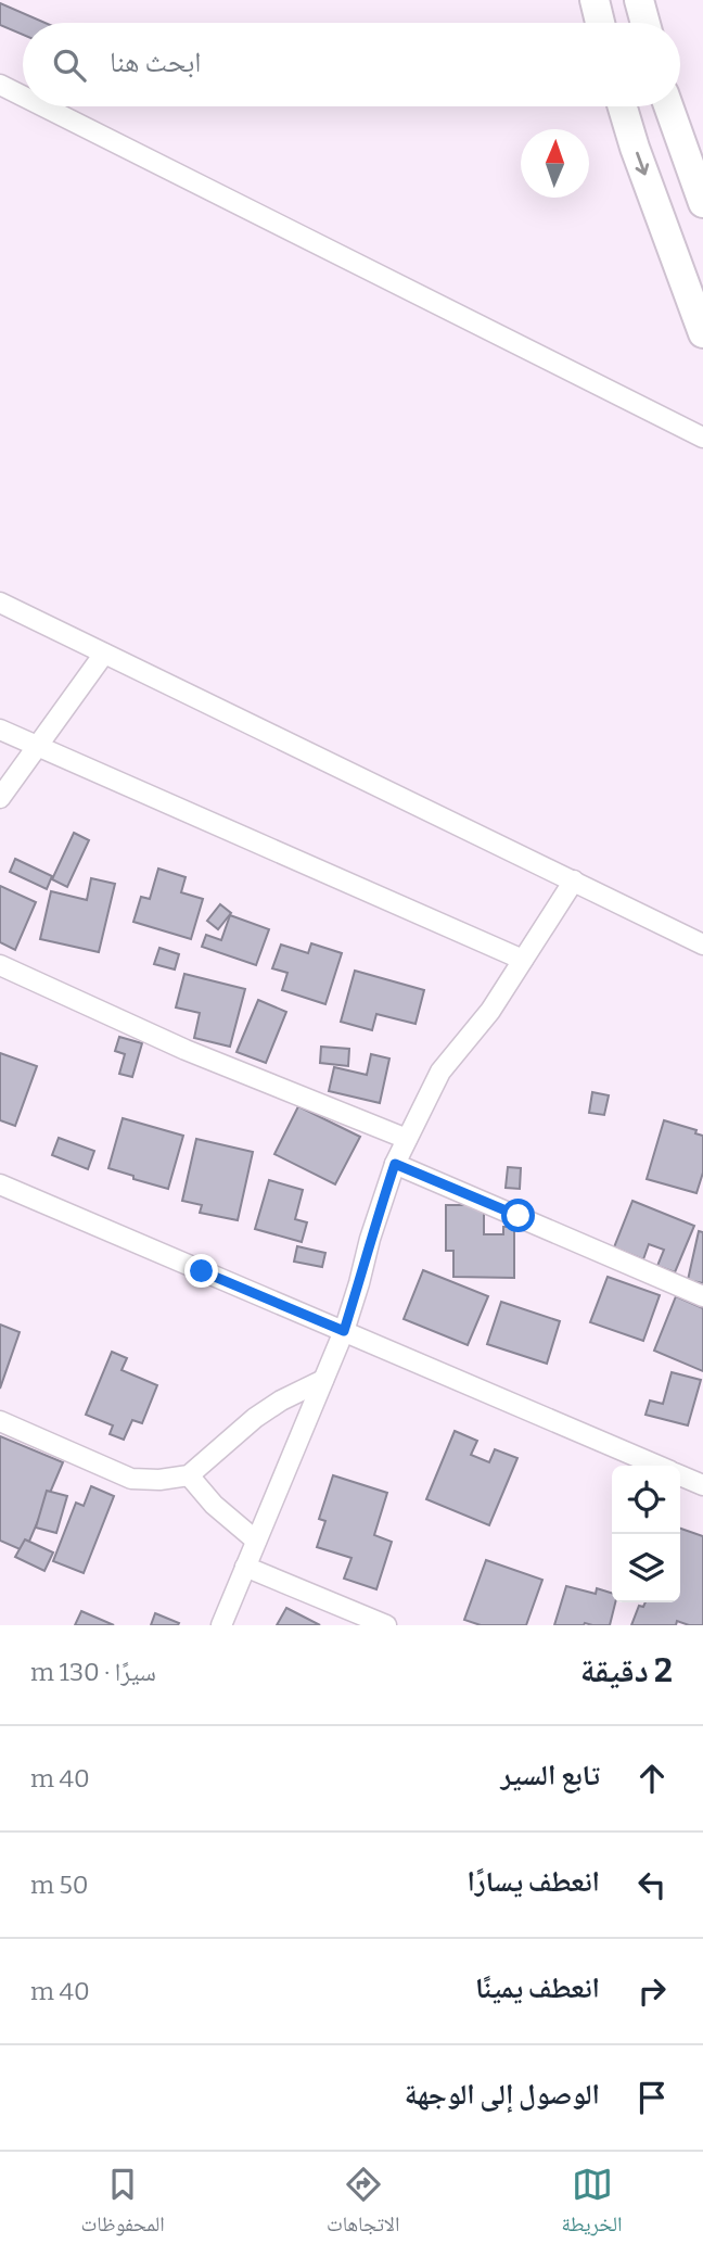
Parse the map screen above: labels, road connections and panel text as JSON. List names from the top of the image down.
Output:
{
  "north": "top",
  "page": {
    "search": "ابحث هنا",
    "heading": ["2 دقيقة", "سيرًا · 130 m"],
    "list": [
      ["تابع السير", "40 m"],
      ["انعطف يسارًا", "50 m"],
      ["انعطف يمينًا", "40 m"],
      "الوصول إلى الوجهة"
    ],
    "nav": ["الخريطة", "الاتجاهات", "المحفوظات"]
  }
}
